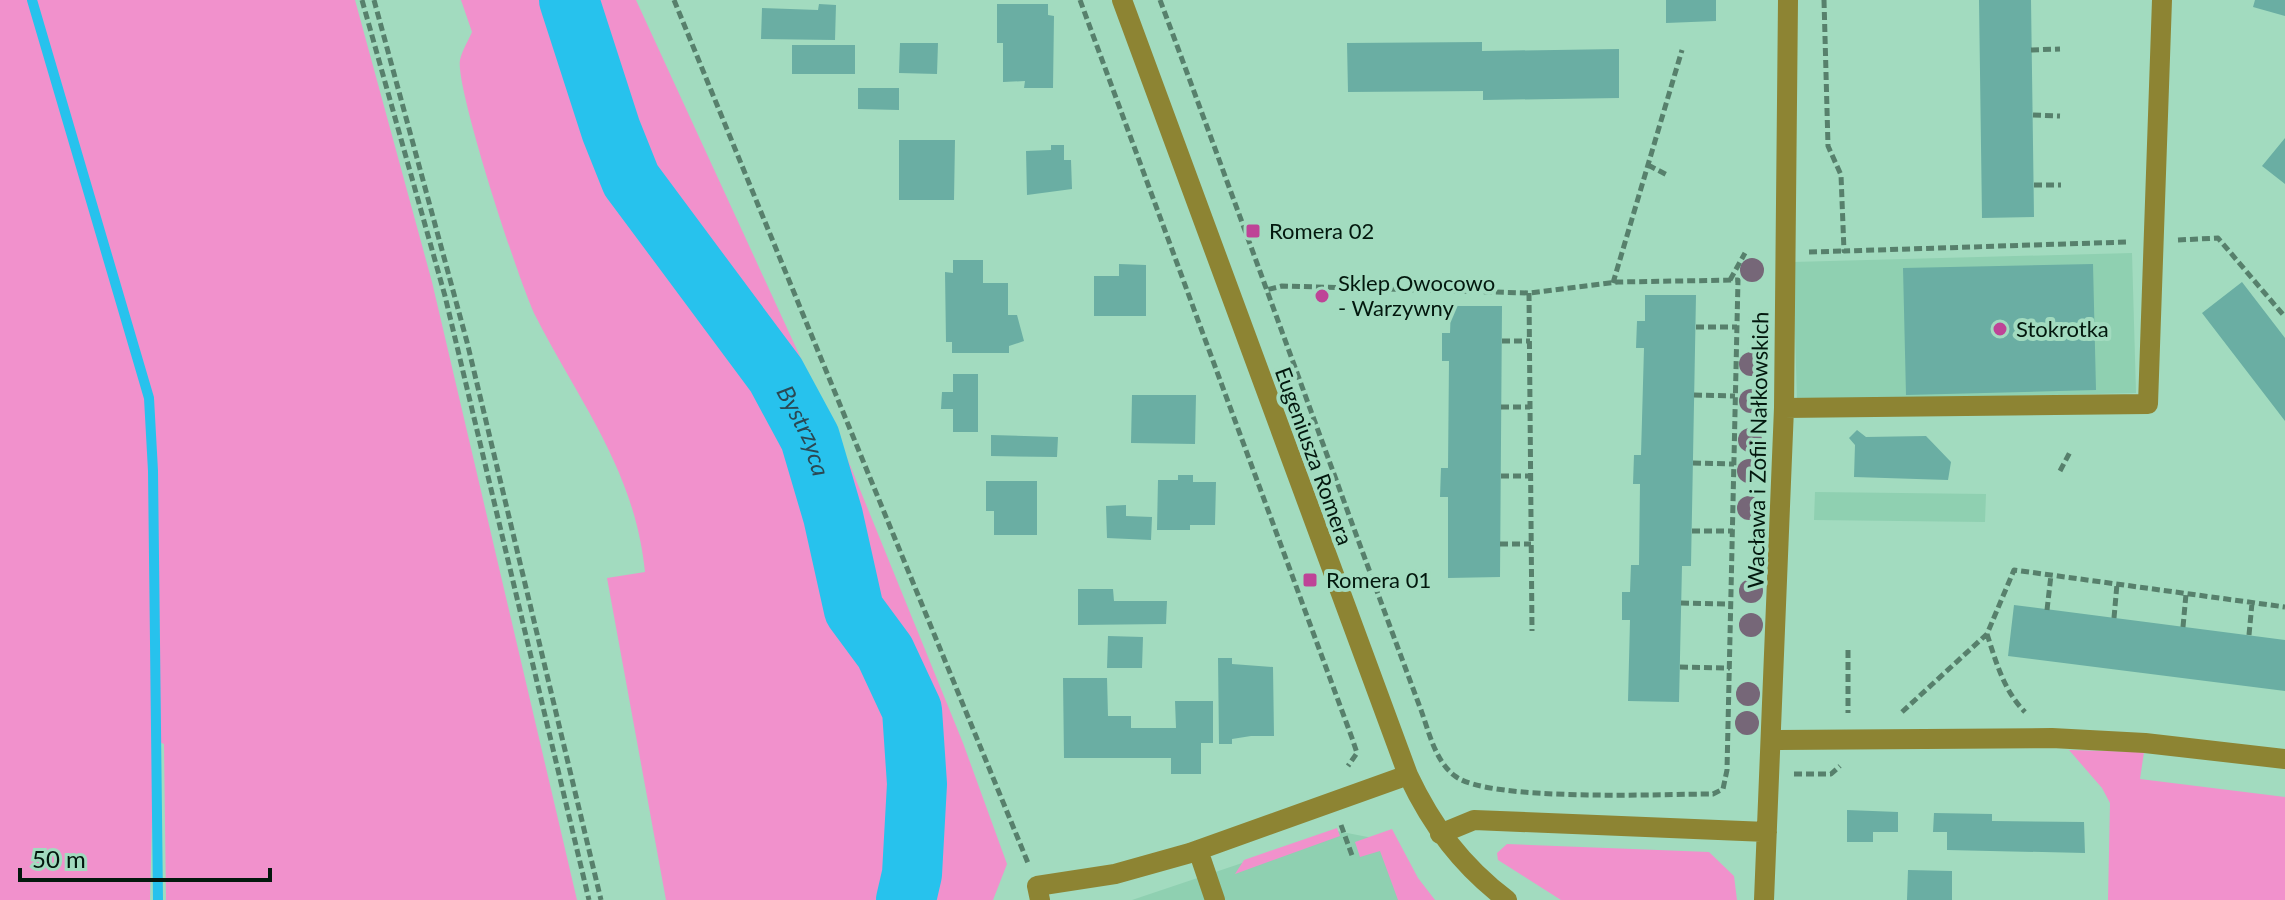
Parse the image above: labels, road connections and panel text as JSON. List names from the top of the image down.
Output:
{
  "streets": {
    "street": ["Wacława i Zofii Nałkowskich", "Eugeniusza Romera"]
  },
  "water": ["Bystrzyca"],
  "places": {
    "transit": ["Romera 02", "Romera 01"],
    "other": ["Sklep Owocowo - Warzywny", "Stokrotka"]
  },
  "scale_bar": "50 m"
}
